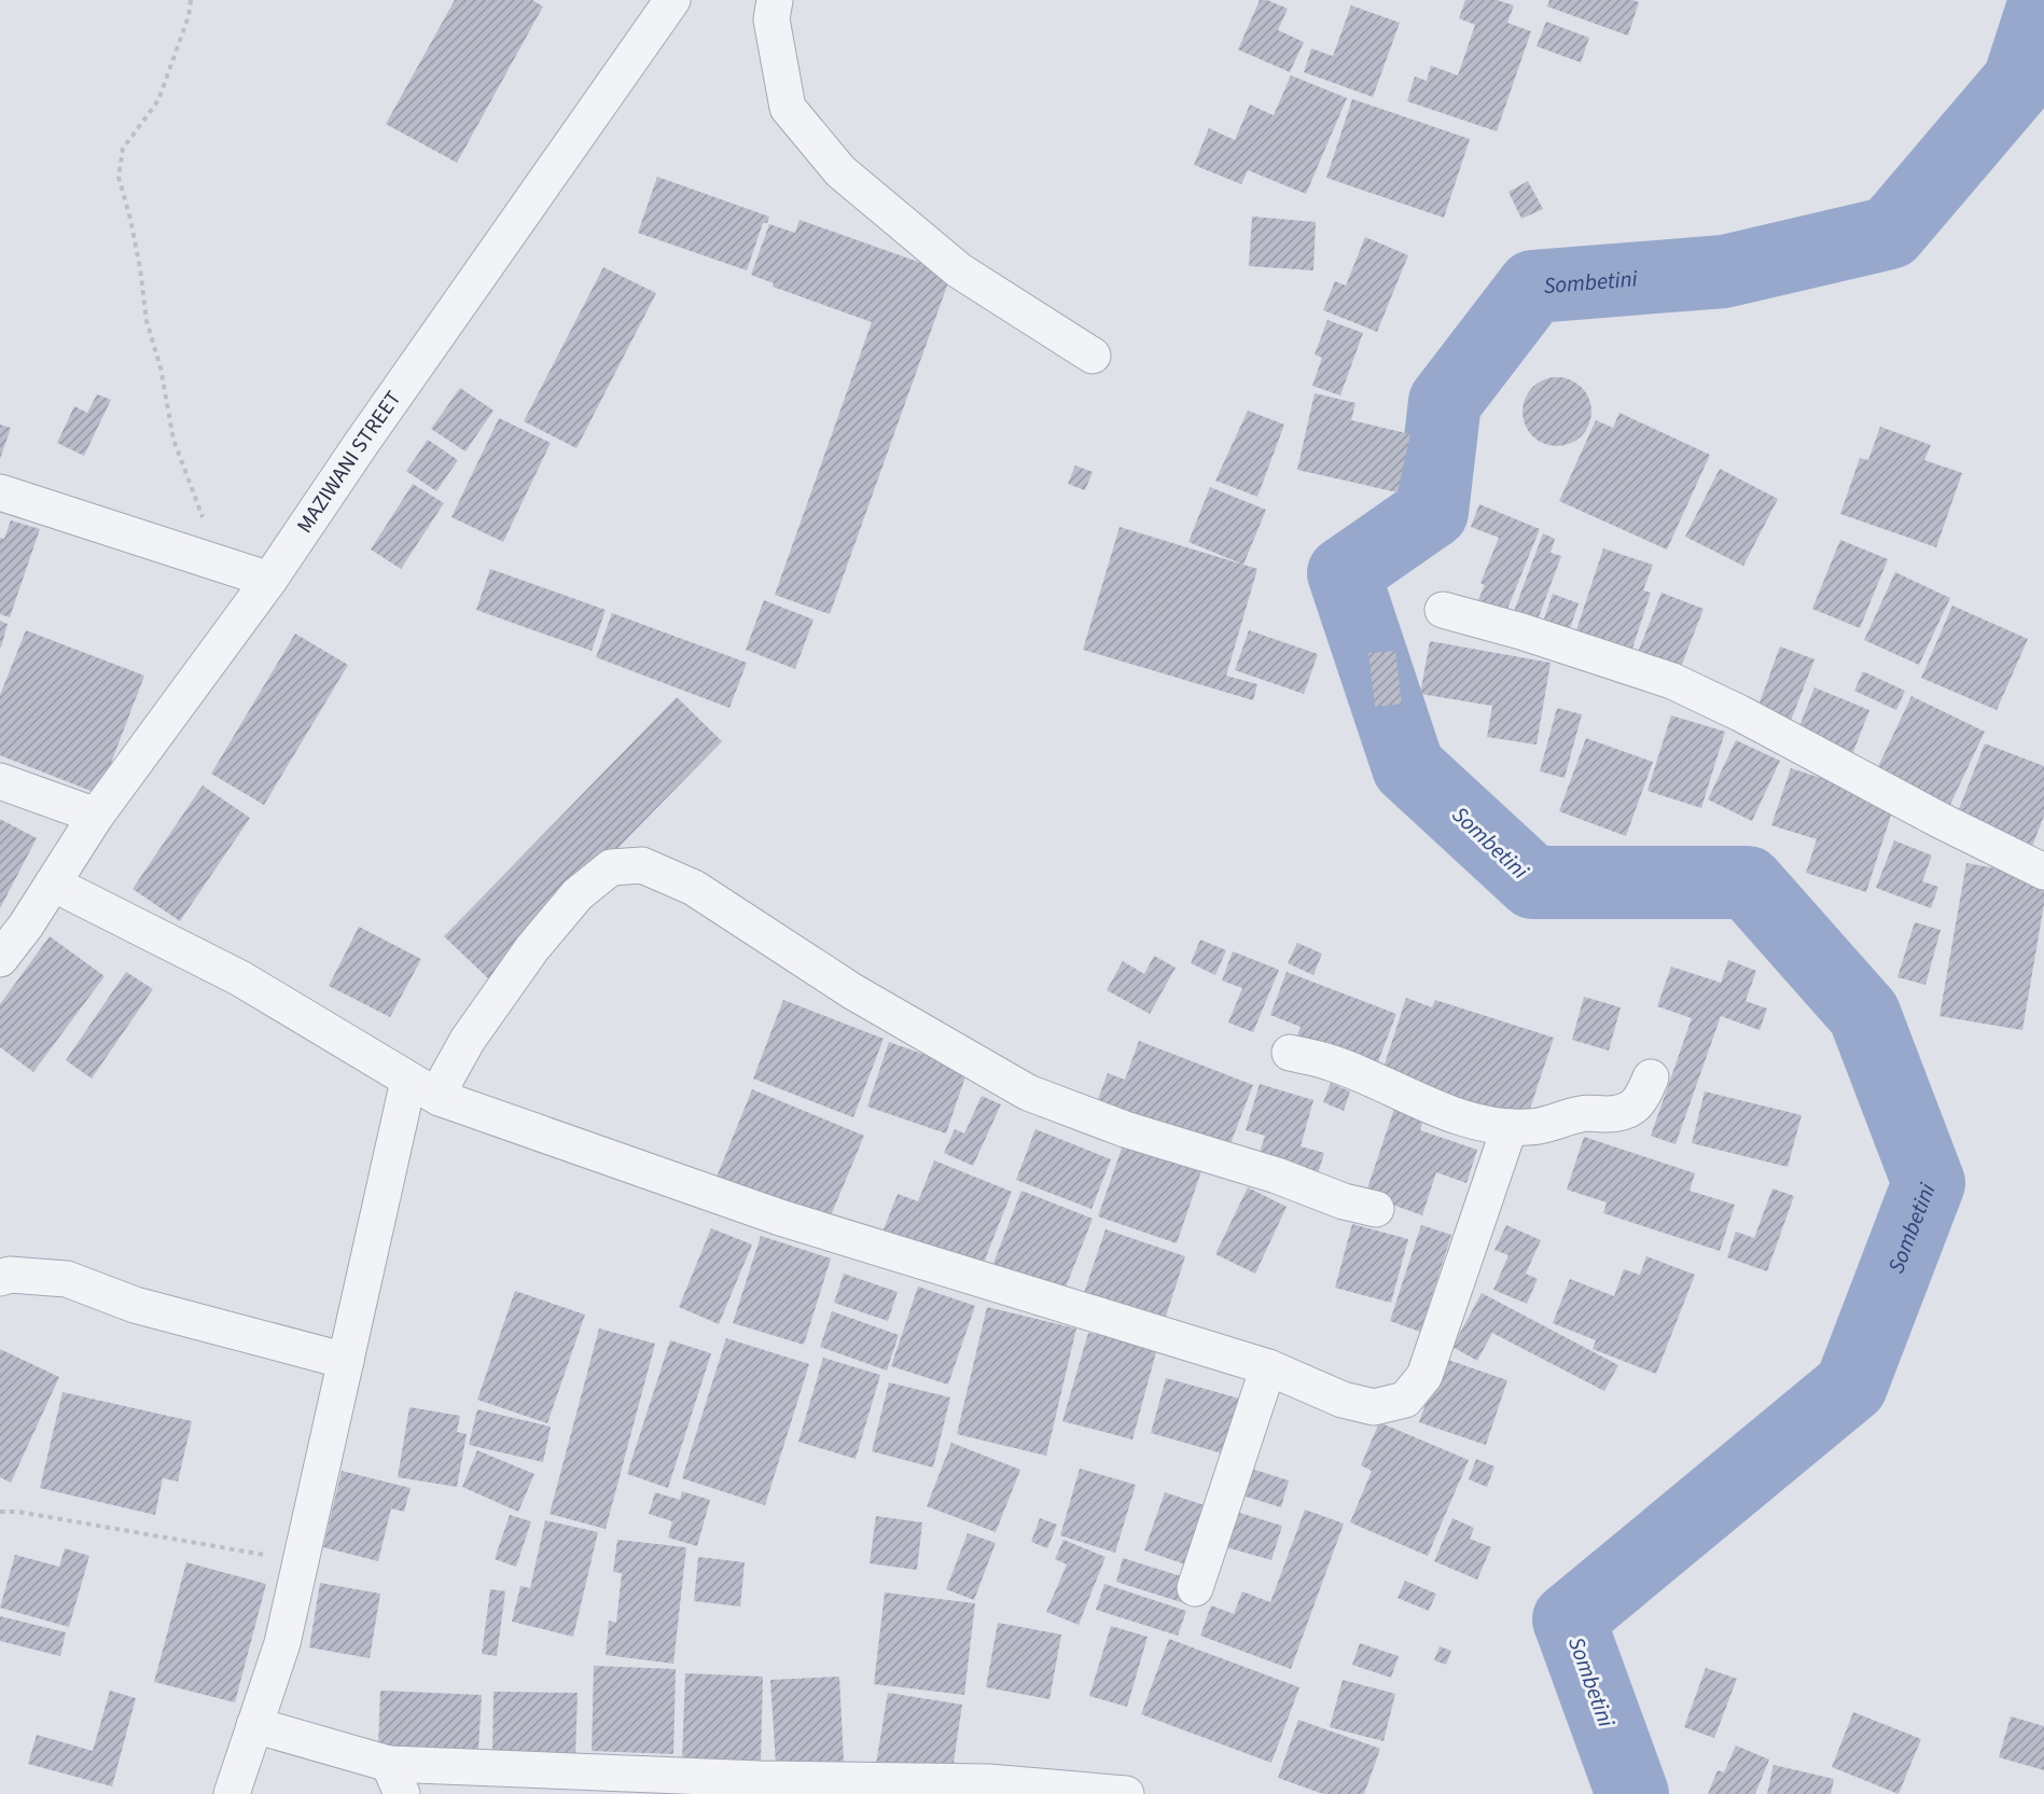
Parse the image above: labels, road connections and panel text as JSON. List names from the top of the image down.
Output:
{
  "streets": {
    "street": ["MAZIWANI STREET"]
  },
  "water": ["Sombetini"]
}
